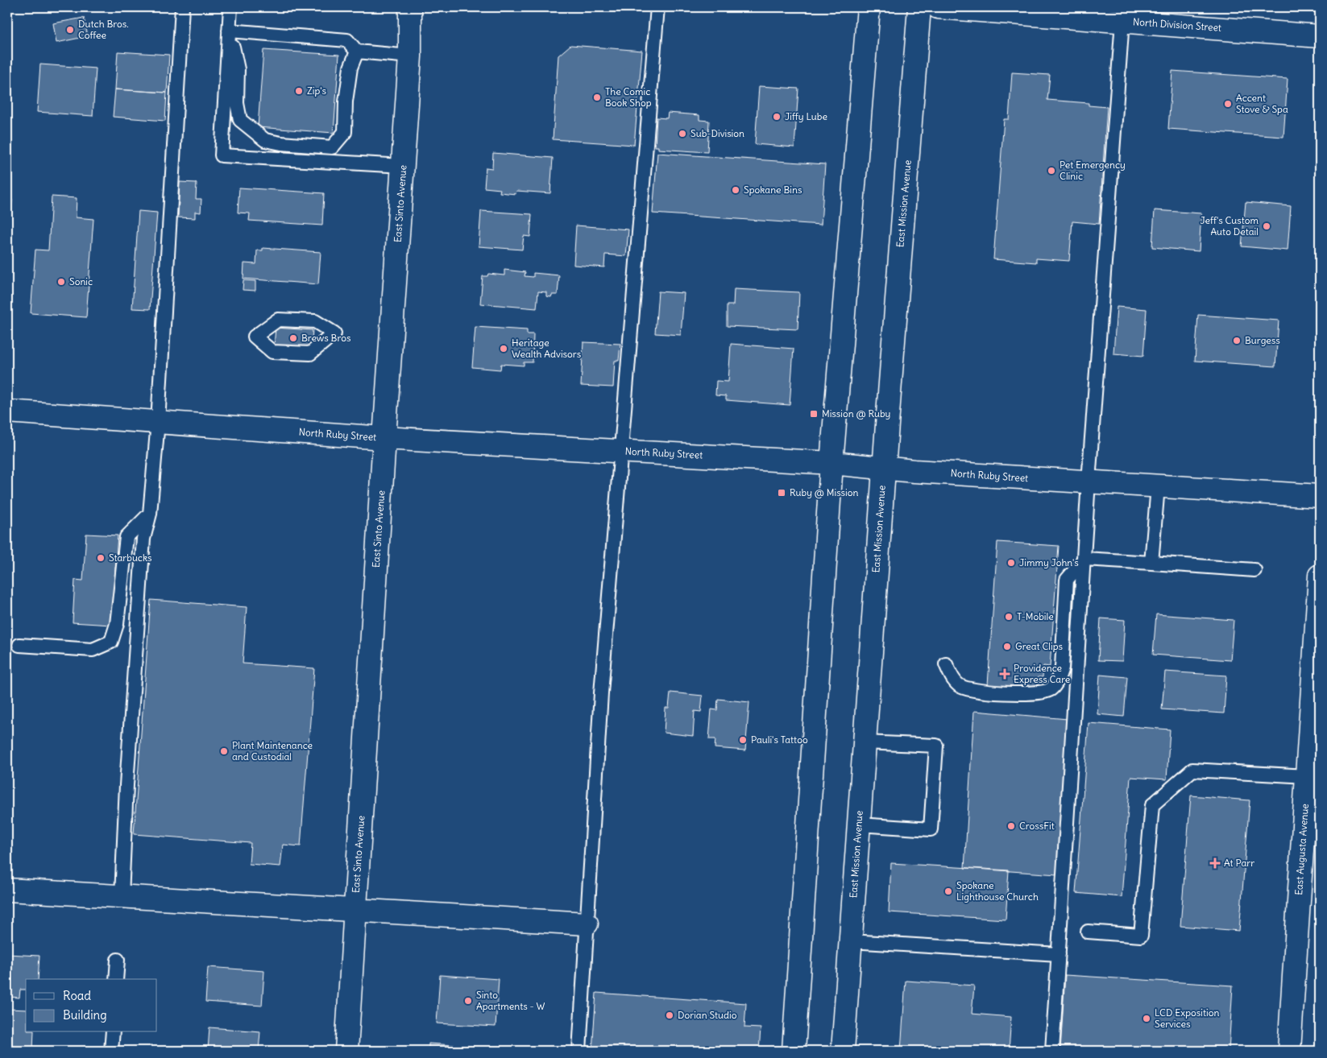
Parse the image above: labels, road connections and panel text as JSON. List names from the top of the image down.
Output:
{
  "streets": {
    "main road": [
      "North Division Street",
      "East Sinto Avenue",
      "East Mission Avenue",
      "North Ruby Street",
      "East Augusta Avenue"
    ]
  },
  "crossings": [
    ["East Sinto Avenue", "North Ruby Street"],
    ["East Mission Avenue", "North Ruby Street"]
  ],
  "places": {
    "other": [
      "Dutch Bros. Coffee",
      "Zip's",
      "The Comic Book Shop",
      "Accent Stove & Spa",
      "Jiffy Lube",
      "Sub-Division",
      "Pet Emergency Clinic",
      "Spokane Bins",
      "Jeff's Custom Auto Detail",
      "Sonic",
      "Brews Bros",
      "Burgess",
      "Heritage Wealth Advisors",
      "Starbucks",
      "Jimmy John's",
      "T-Mobile",
      "Great Clips",
      "Pauli's Tattoo",
      "Plant Maintenance and Custodial",
      "CrossFit",
      "Spokane Lighthouse Church",
      "Sinto Apartments - W",
      "Dorian Studio",
      "LCD Exposition Services"
    ],
    "transit": ["Mission @ Ruby", "Ruby @ Mission"],
    "health": ["Providence Express Care", "At Parr"]
  },
  "legend": ["Road", "Building"]
}
